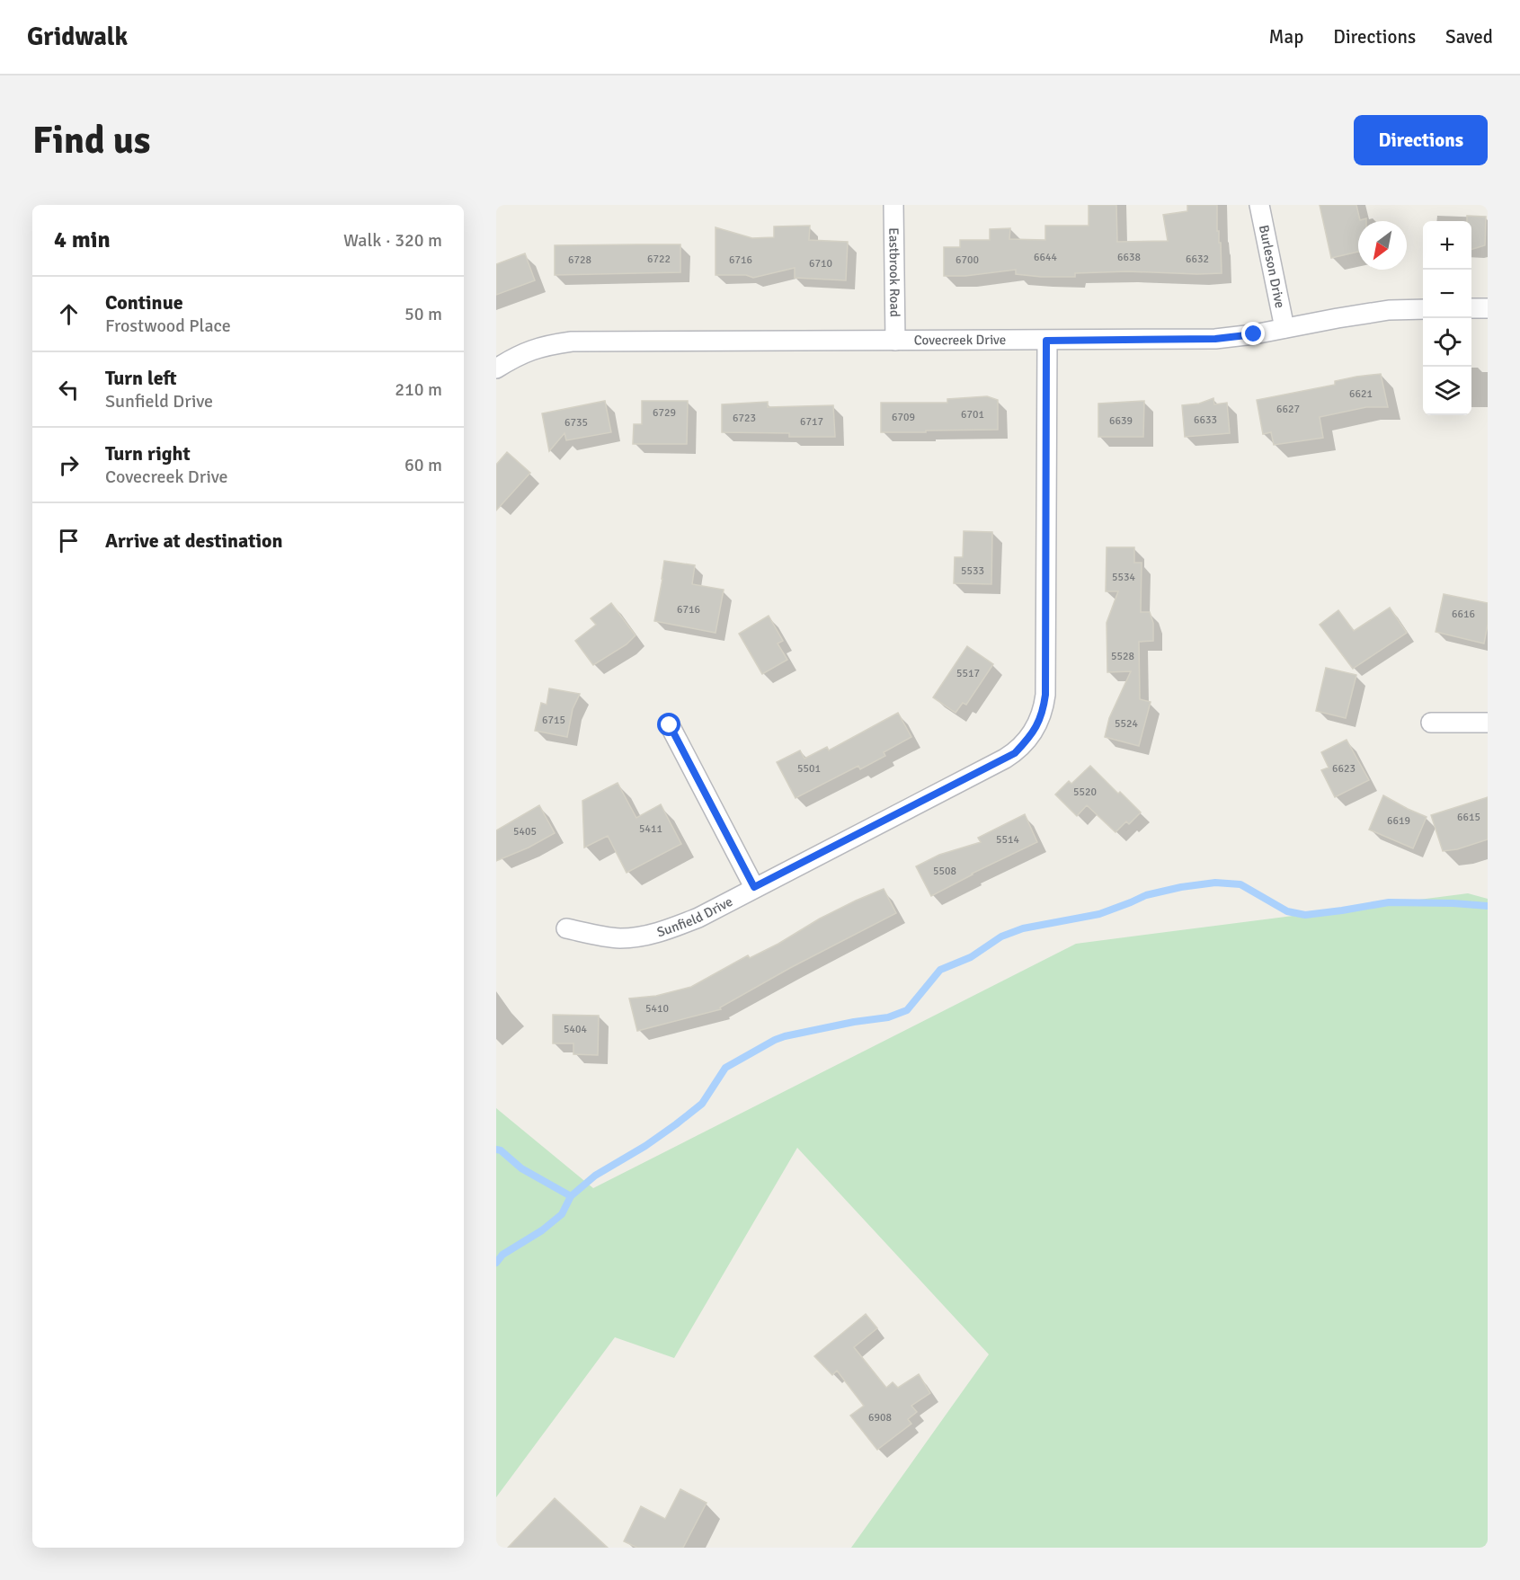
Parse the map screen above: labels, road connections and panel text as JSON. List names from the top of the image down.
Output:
{
  "streets": {
    "street": [
      "Burleson Drive",
      "Eastbrook Road",
      "Covecreek Drive",
      "Sunfield Drive"
    ]
  },
  "crossings": [
    ["Burleson Drive", "Covecreek Drive"],
    ["Eastbrook Road", "Covecreek Drive"],
    ["Covecreek Drive", "Sunfield Drive"]
  ],
  "house_numbers": [
    "6644",
    "6638",
    "6722",
    "6632",
    "6728",
    "6716",
    "6700",
    "6710",
    "6621",
    "6627",
    "6729",
    "6701",
    "6709",
    "6723",
    "6633",
    "6639",
    "6717",
    "6735",
    "5533",
    "5534",
    "6716",
    "6616",
    "5528",
    "5517",
    "6715",
    "5524",
    "5501",
    "6623",
    "5520",
    "6615",
    "6619",
    "5411",
    "5405",
    "5514",
    "5508",
    "5410",
    "5404",
    "6908"
  ],
  "north": "bottom left",
  "page": {
    "header": "Gridwalk",
    "nav": ["Map", "Directions", "Saved"],
    "buttons": "Directions",
    "title": "Find us",
    "heading": ["4 min", "Walk · 320 m"],
    "map_buttons": ["+", "−"],
    "list": [
      ["Continue", "Frostwood Place", "50 m"],
      ["Turn left", "Sunfield Drive", "210 m"],
      ["Turn right", "Covecreek Drive", "60 m"],
      "Arrive at destination"
    ]
  }
}
